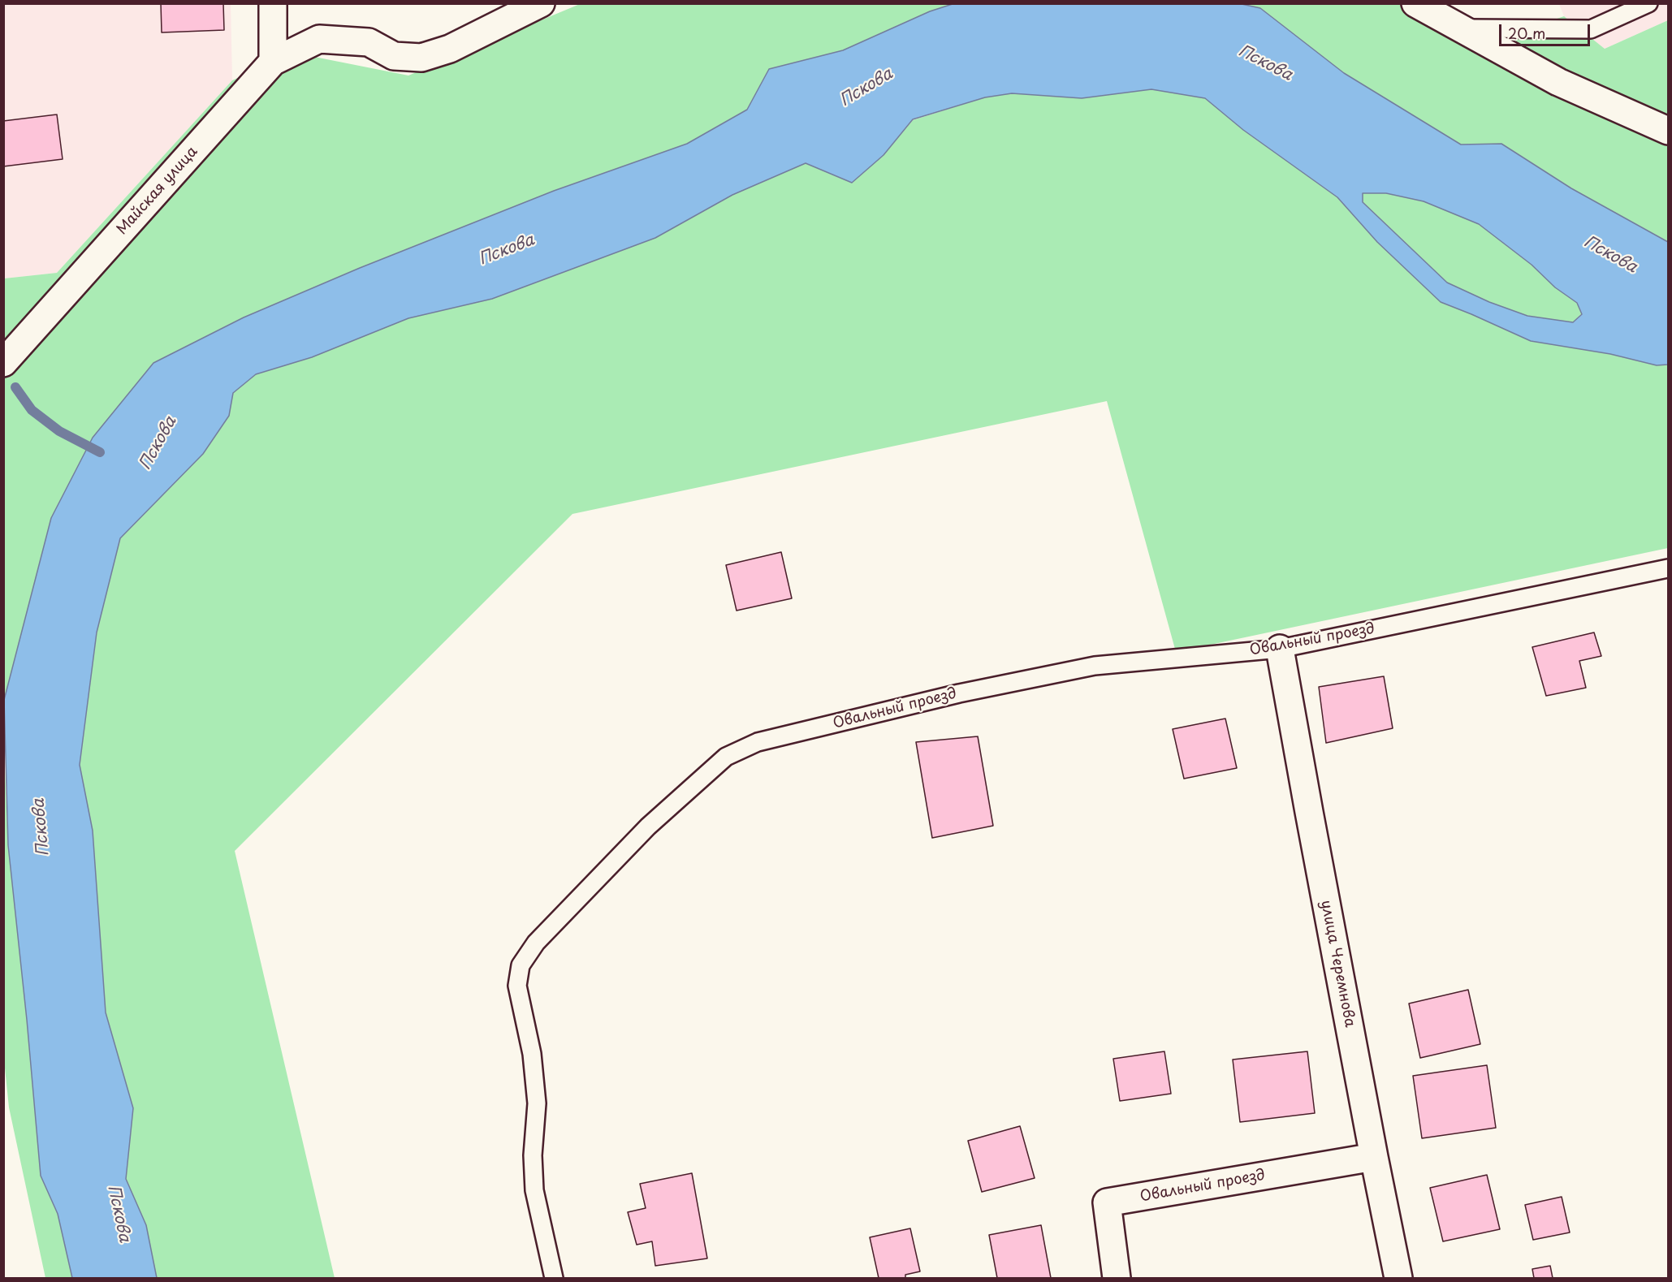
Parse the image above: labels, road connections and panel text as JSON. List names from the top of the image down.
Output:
{
  "streets": {
    "street": ["Майская улица", "Овальный проезд", "улица Черемнова"]
  },
  "crossings": [
    ["Овальный проезд", "улица Черемнова"]
  ],
  "water": ["Пскова"],
  "scale_bar": "20 m"
}
